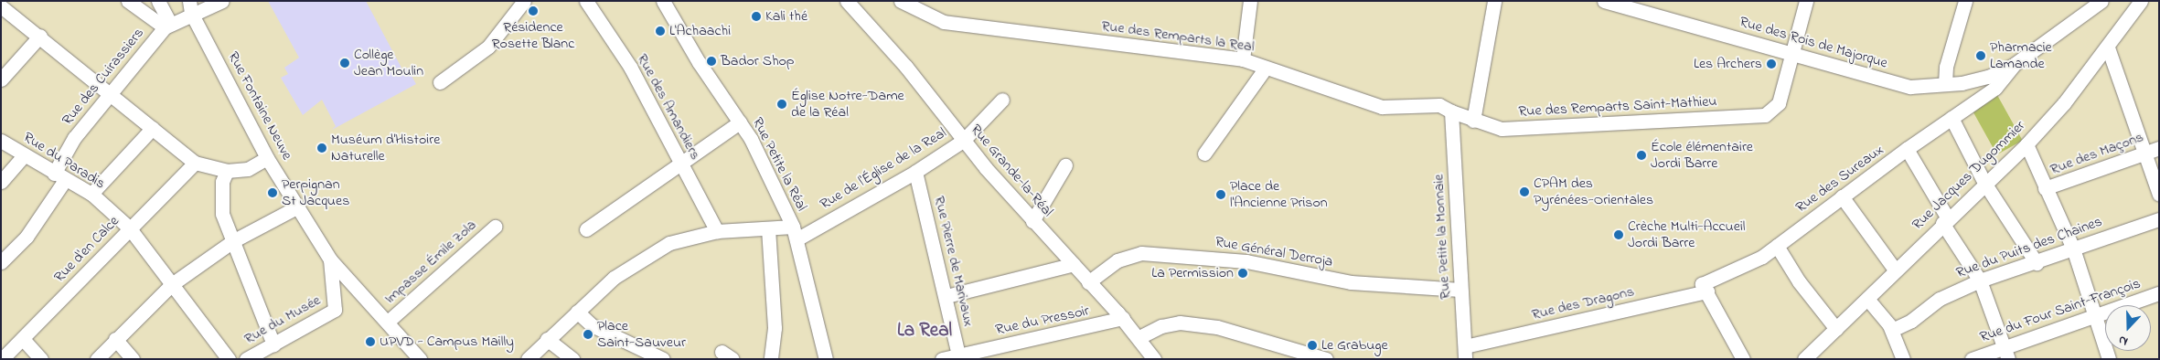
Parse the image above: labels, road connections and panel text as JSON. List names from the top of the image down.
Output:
{
  "streets": {
    "street": [
      "Rue des Remparts la Real",
      "Rue des Rois de Majorque",
      "Rue des Cuirassiers",
      "Rue Fontaine Neuve",
      "Rue des Amandiers",
      "Rue des Remparts Saint-Mathieu",
      "Rue des Maçons",
      "Rue du Paradis",
      "Rue Petite la Réal",
      "Rue de l'Église de la Real",
      "Rue Grande-la-Réal",
      "Rue Jacques Dugommier",
      "Rue des Sureaux",
      "Rue Petite la Monnaie",
      "Rue du Puits des Chaines",
      "Rue d'en Calce",
      "Rue Général Derroja",
      "Rue Pierre de Marivaux",
      "Impasse Émile Zola",
      "Rue des Dragons",
      "Rue du Four Saint-François",
      "Rue du Musée",
      "Rue du Pressoir"
    ]
  },
  "crossings": [
    ["Rue des Remparts la Real", "Rue des Remparts Saint-Mathieu"],
    ["Rue des Remparts la Real", "Rue Petite la Monnaie"],
    ["Rue des Rois de Majorque", "Rue des Remparts Saint-Mathieu"],
    ["Rue des Rois de Majorque", "Rue des Sureaux"],
    ["Rue des Cuirassiers", "Rue Fontaine Neuve"],
    ["Rue des Cuirassiers", "Rue du Paradis"],
    ["Rue Fontaine Neuve", "Rue du Musée"],
    ["Rue du Paradis", "Rue d'en Calce"],
    ["Rue Petite la Réal", "Rue de l'Église de la Real"],
    ["Rue de l'Église de la Real", "Rue Grande-la-Réal"],
    ["Rue de l'Église de la Real", "Rue Pierre de Marivaux"],
    ["Rue Grande-la-Réal", "Rue Général Derroja"],
    ["Rue Grande-la-Réal", "Rue du Pressoir"],
    ["Rue des Sureaux", "Rue des Dragons"],
    ["Rue Petite la Monnaie", "Rue Général Derroja"],
    ["Rue Petite la Monnaie", "Rue des Dragons"],
    ["Rue Pierre de Marivaux", "Rue du Pressoir"]
  ],
  "districts": ["La Real"],
  "places": [
    "Résidence Rosette Blanc",
    "Kali thé",
    "L'Achaachi",
    "Pharmacie Lamande",
    "Bador Shop",
    "Collège Jean Moulin",
    "Les Archers",
    "Église Notre-Dame de la Réal",
    "Muséum d’Histoire Naturelle",
    "École élémentaire Jordi Barre",
    "CPAM des Pyrénées-Orientales",
    "Perpignan St Jacques",
    "Place de l'Ancienne Prison",
    "Crèche Multi-Accueil Jordi Barre",
    "La Permission",
    "Place Saint-Sauveur",
    "UPVD - Campus Mailly",
    "Le Grabuge"
  ],
  "north": "bottom"
}
